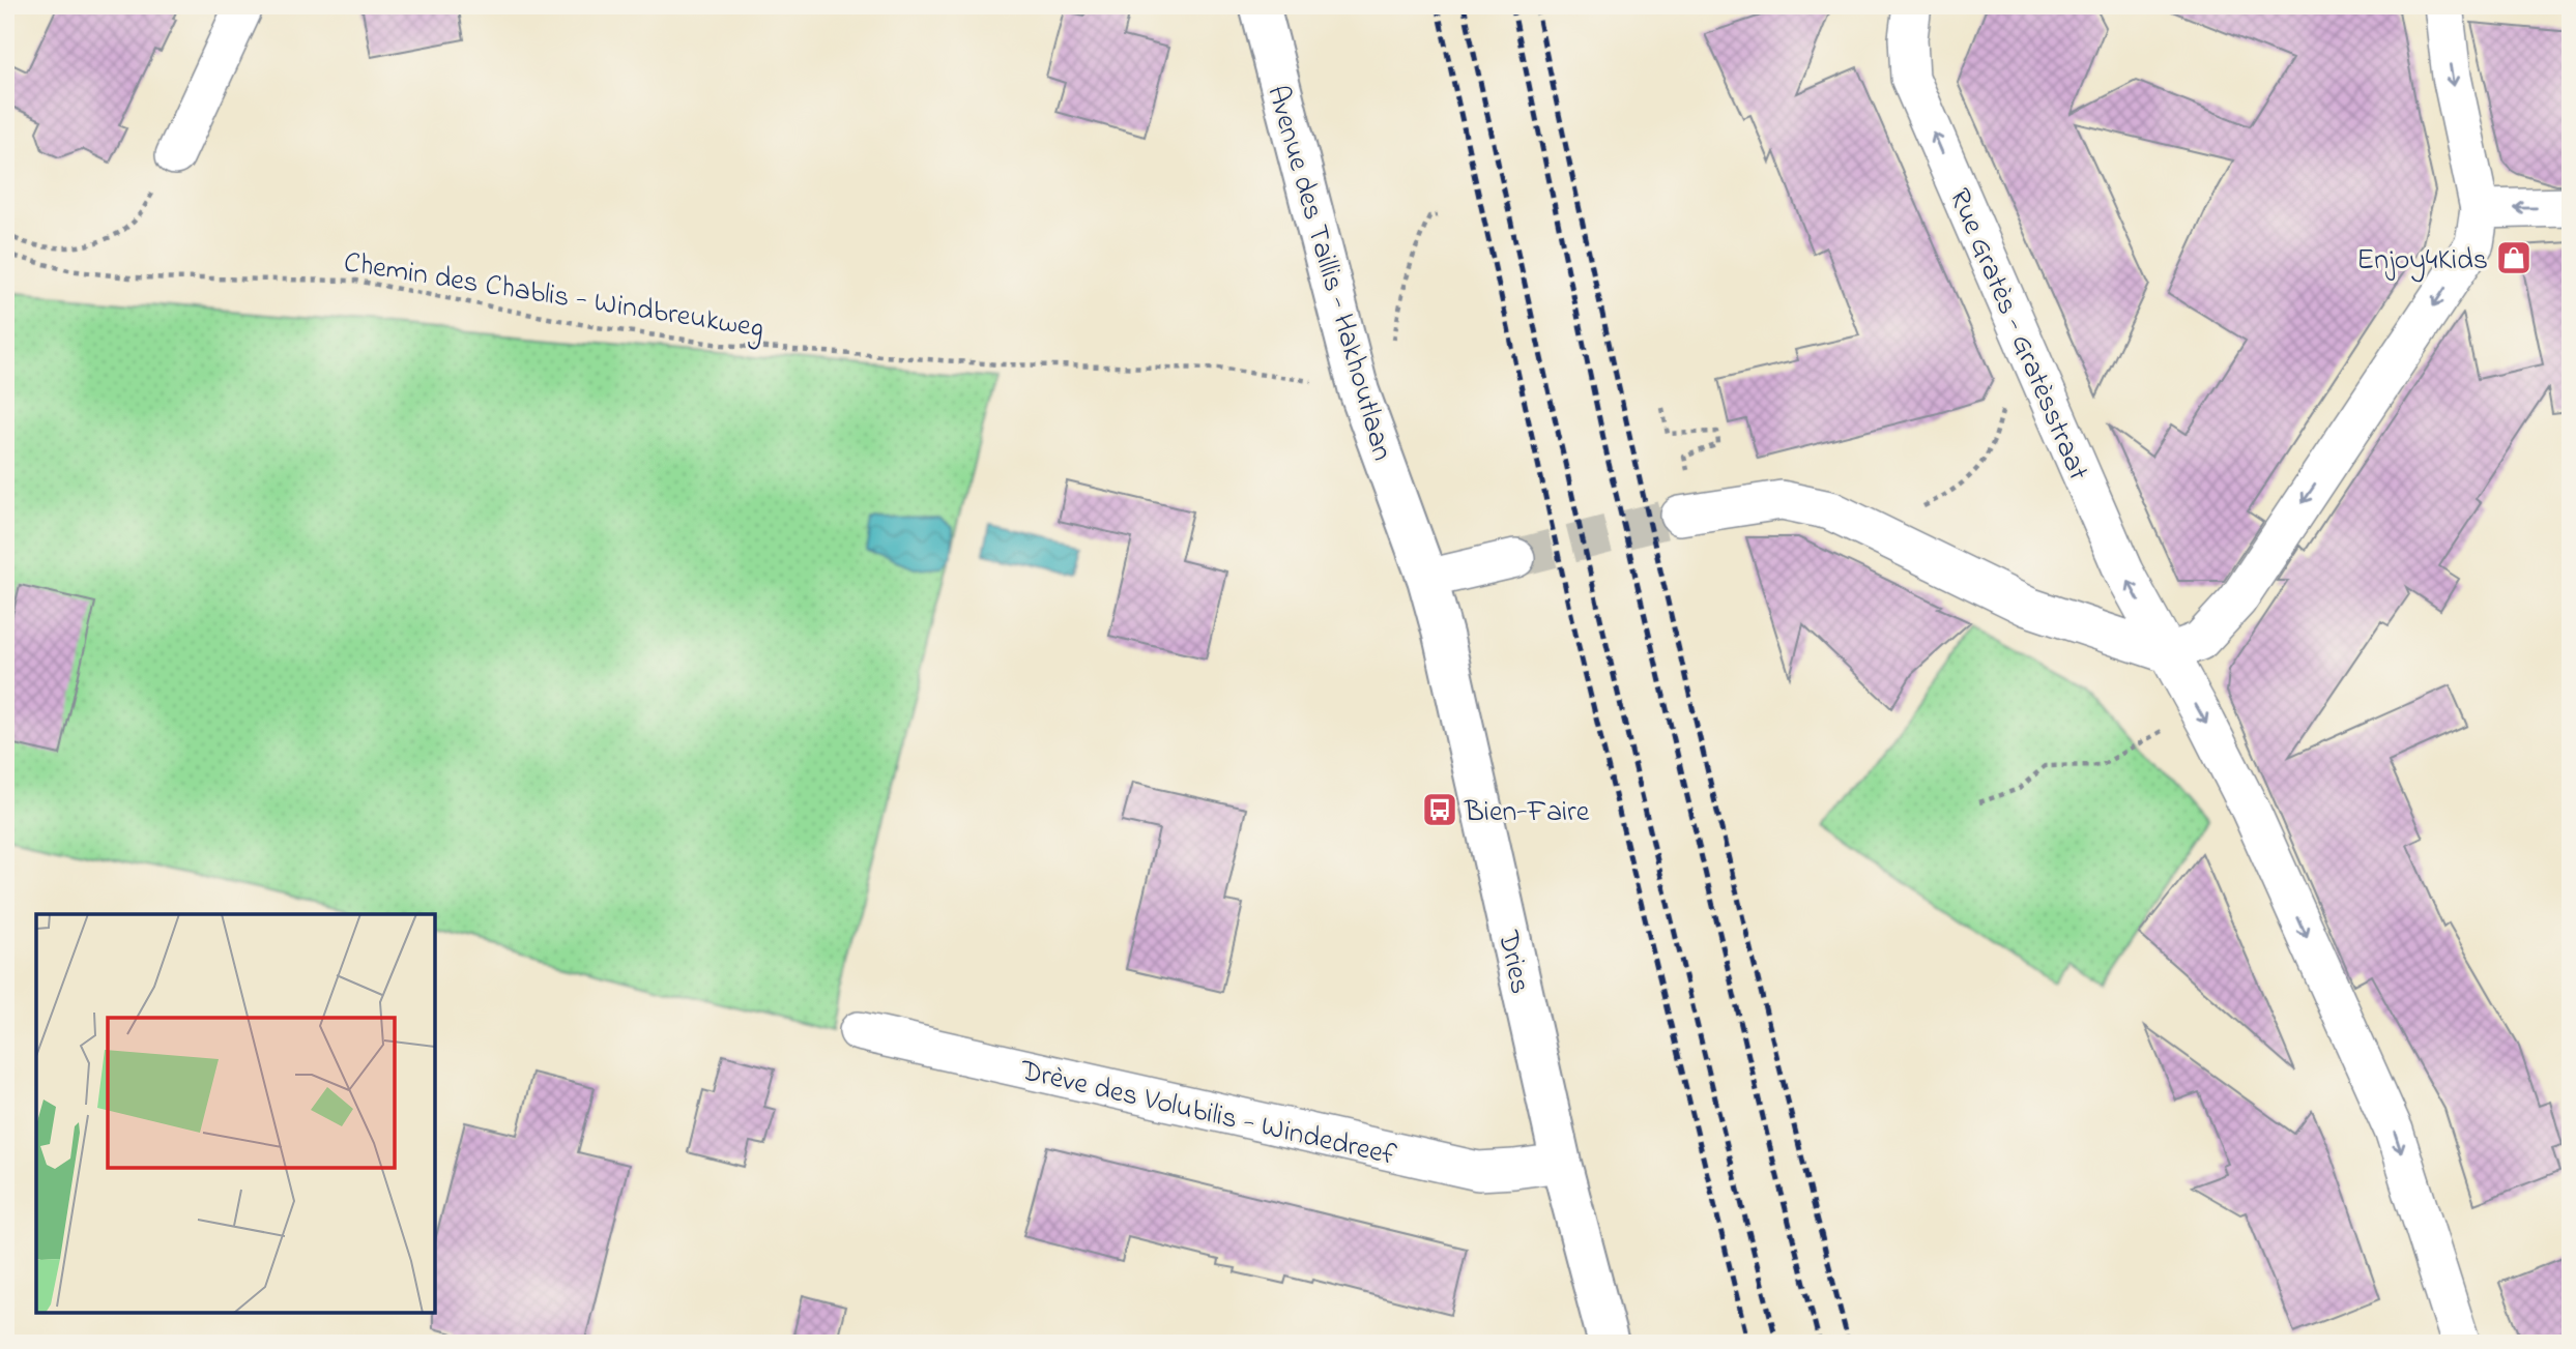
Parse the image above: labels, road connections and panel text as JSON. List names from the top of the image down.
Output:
{
  "streets": {
    "street": [
      "Avenue des Taillis - Hakhoutlaan",
      "Rue Gratès - Gratèsstraat",
      "Dries",
      "Drève des Volubilis - Windedreef"
    ],
    "path": ["Chemin des Chablis - Windbreukweg"]
  },
  "crossings": [
    ["Avenue des Taillis - Hakhoutlaan", "Chemin des Chablis - Windbreukweg"],
    ["Avenue des Taillis - Hakhoutlaan", "Dries"],
    ["Dries", "Drève des Volubilis - Windedreef"]
  ],
  "places": {
    "shop": ["Enjoy4Kids"],
    "bus stop": ["Bien-Faire"]
  }
}
